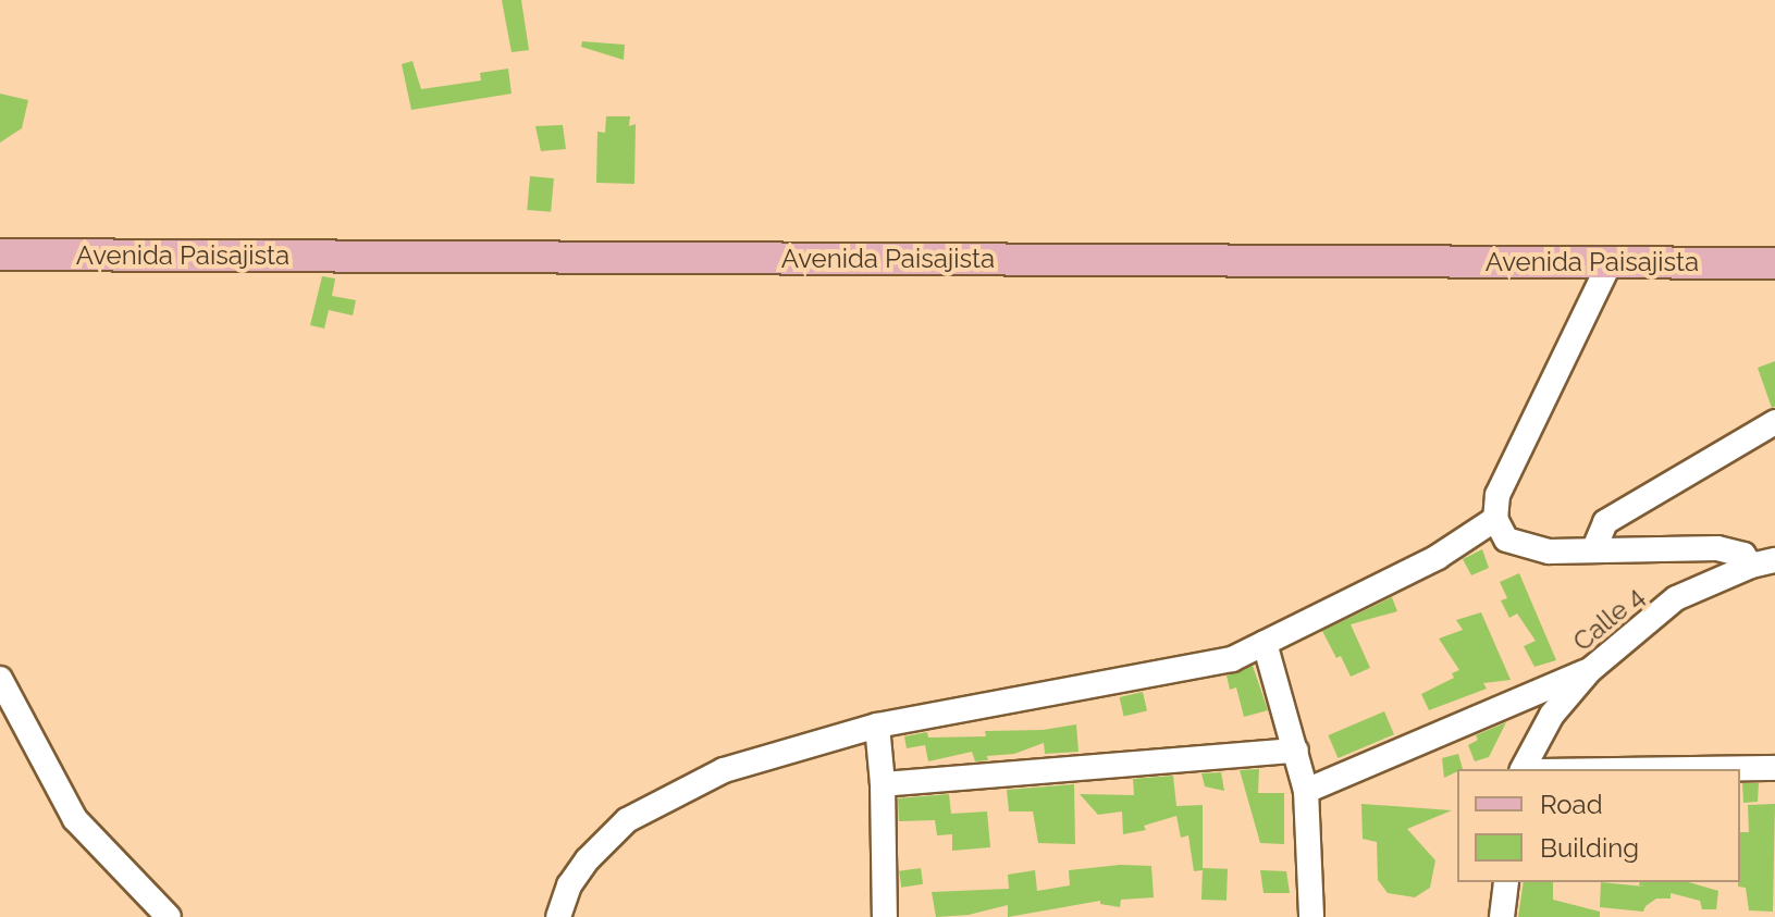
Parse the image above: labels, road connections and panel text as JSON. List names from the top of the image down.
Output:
{
  "streets": {
    "main road": ["Avenida Paisajista"],
    "street": ["Calle 4"]
  },
  "legend": ["Road", "Building"]
}
